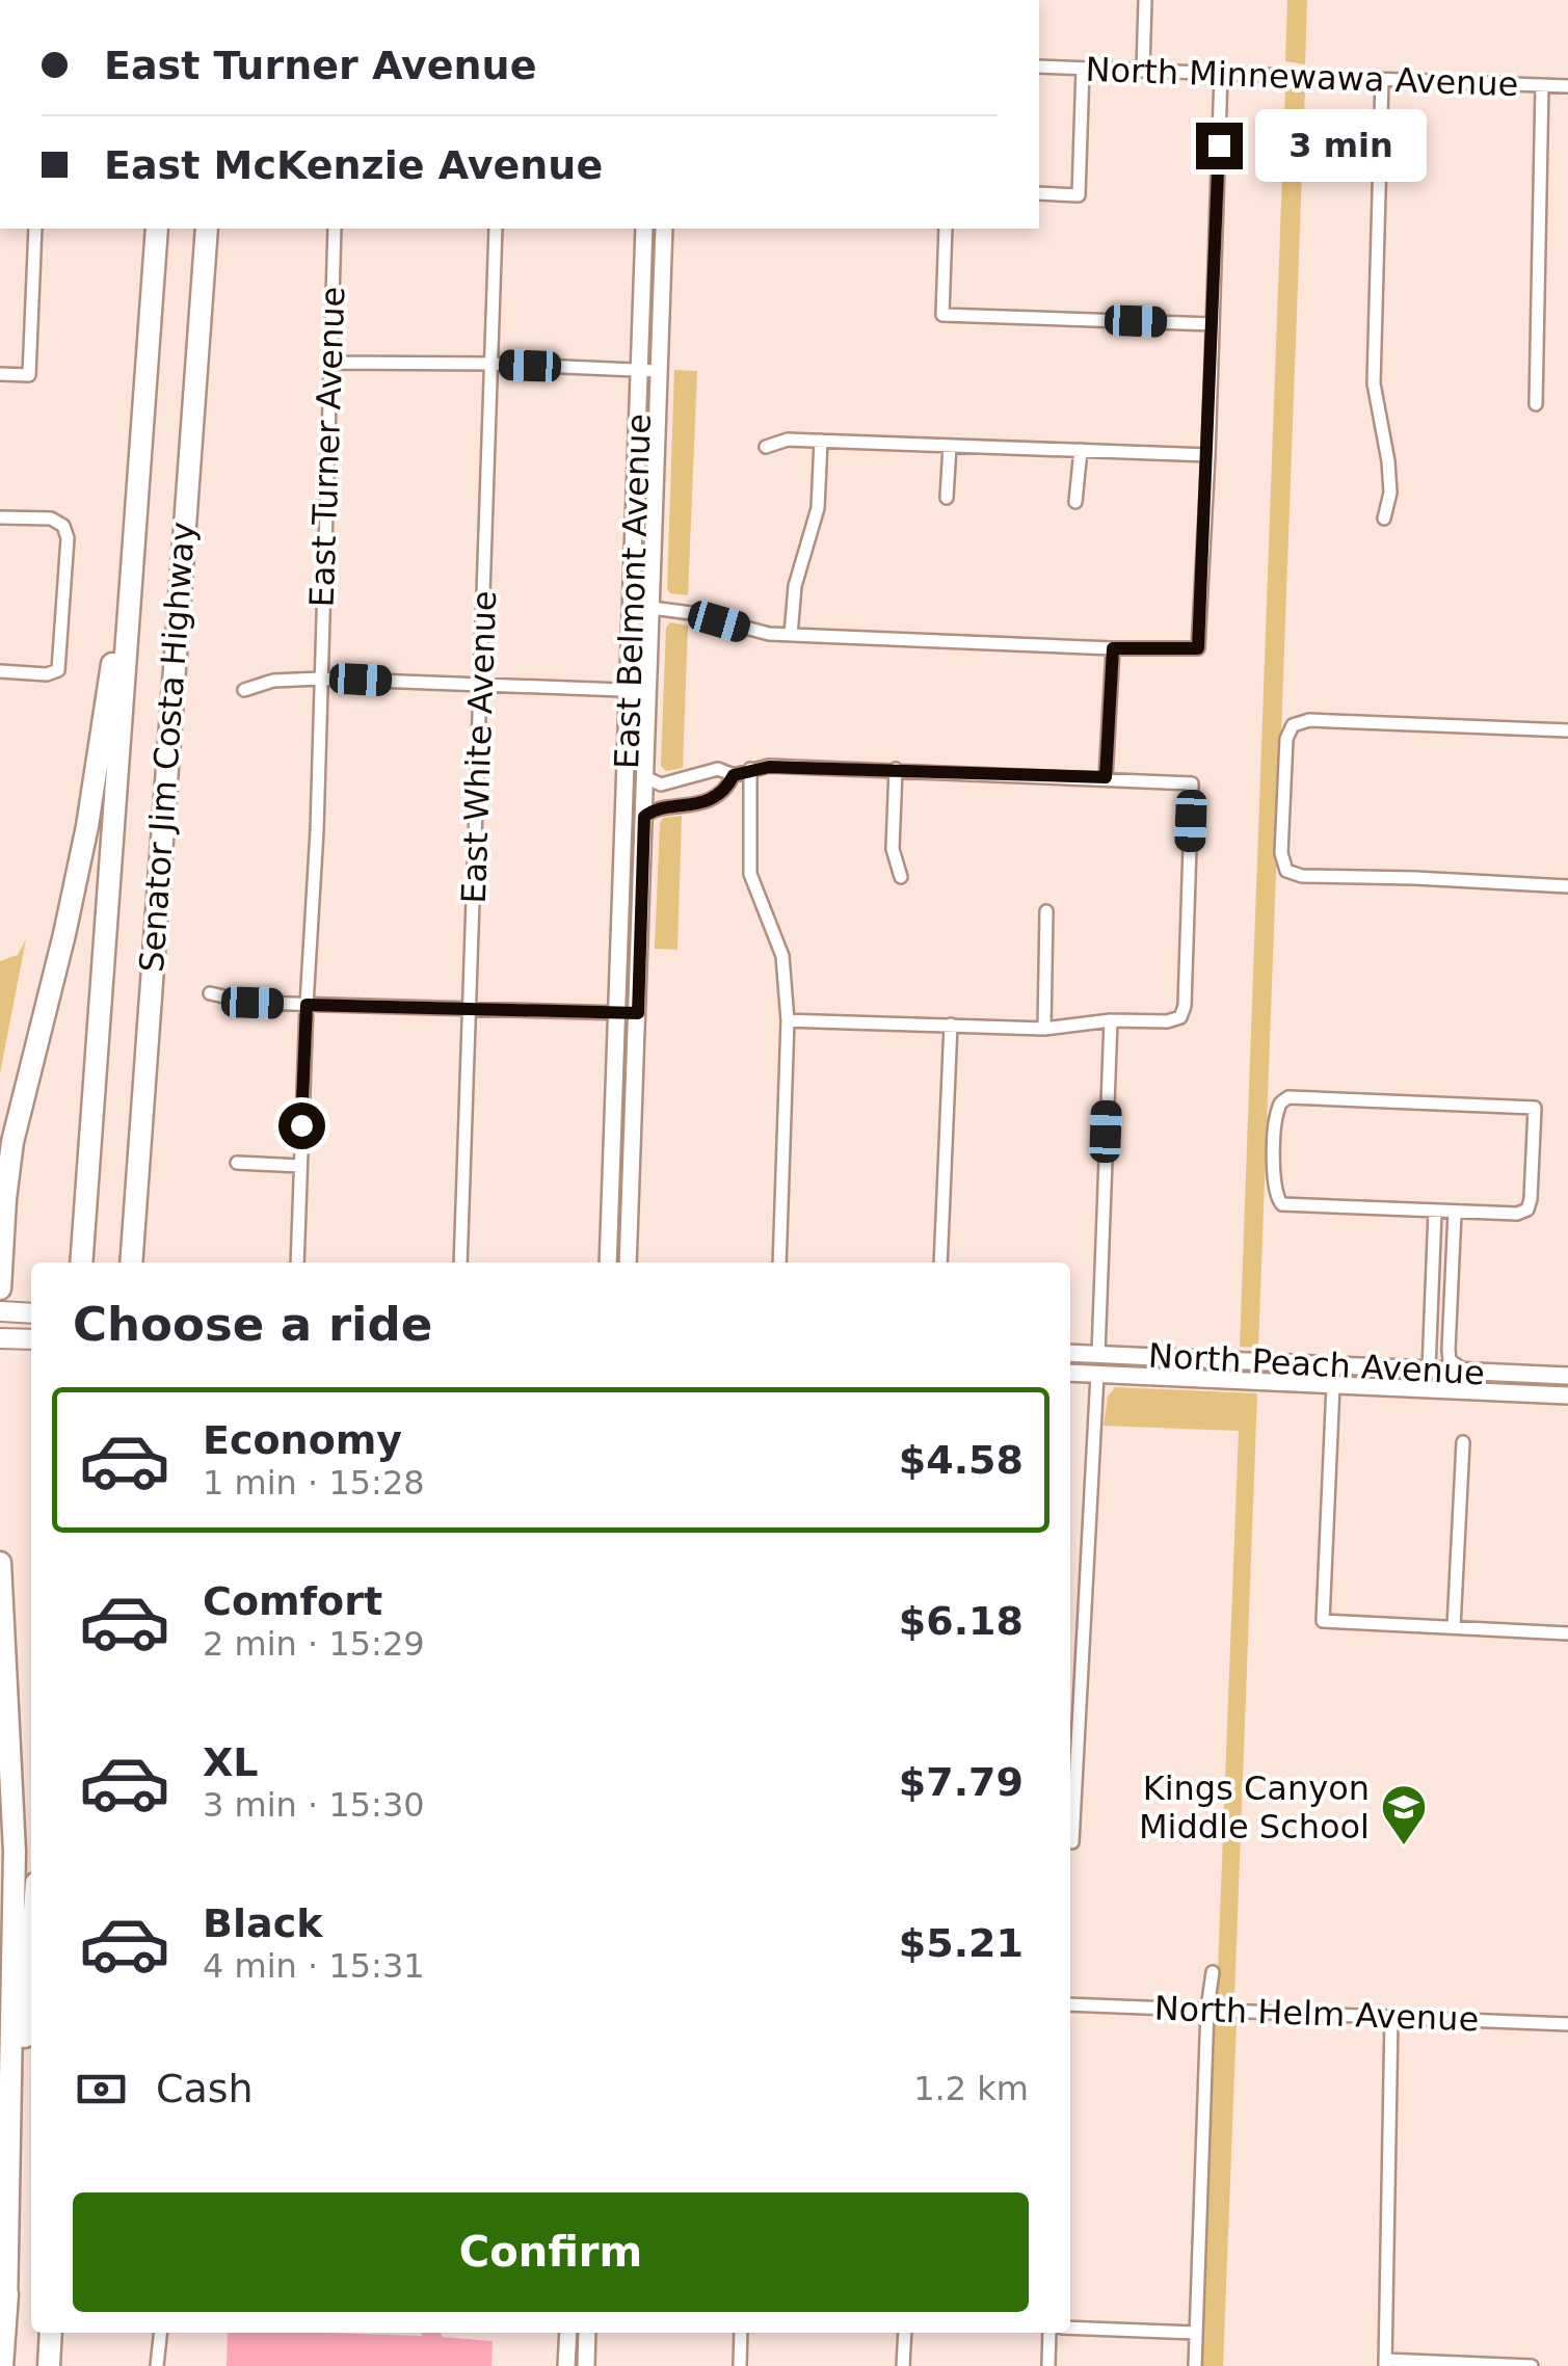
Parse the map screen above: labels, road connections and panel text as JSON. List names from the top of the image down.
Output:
{
  "streets": {
    "highway": ["Senator Jim Costa Highway"],
    "main road": ["East Belmont Avenue", "North Peach Avenue"],
    "street": [
      "North Minnewawa Avenue",
      "East Turner Avenue",
      "East White Avenue",
      "North Helm Avenue"
    ]
  },
  "places": {
    "school or university": ["Kings Canyon Middle School"]
  },
  "page": {
    "banner": ["East Turner Avenue", "East McKenzie Avenue"],
    "bubble": "3 min",
    "heading": "Choose a ride",
    "list": [
      {
        "name": "Economy",
        "note": "1 min · 15:28",
        "value": "$4.58"
      },
      {
        "name": "Comfort",
        "note": "2 min · 15:29",
        "value": "$6.18"
      },
      {
        "name": "XL",
        "note": "3 min · 15:30",
        "value": "$7.79"
      },
      {
        "name": "Black",
        "note": "4 min · 15:31",
        "value": "$5.21"
      }
    ],
    "pay": ["Cash", "1.2 km"],
    "buttons": "Confirm"
  }
}
